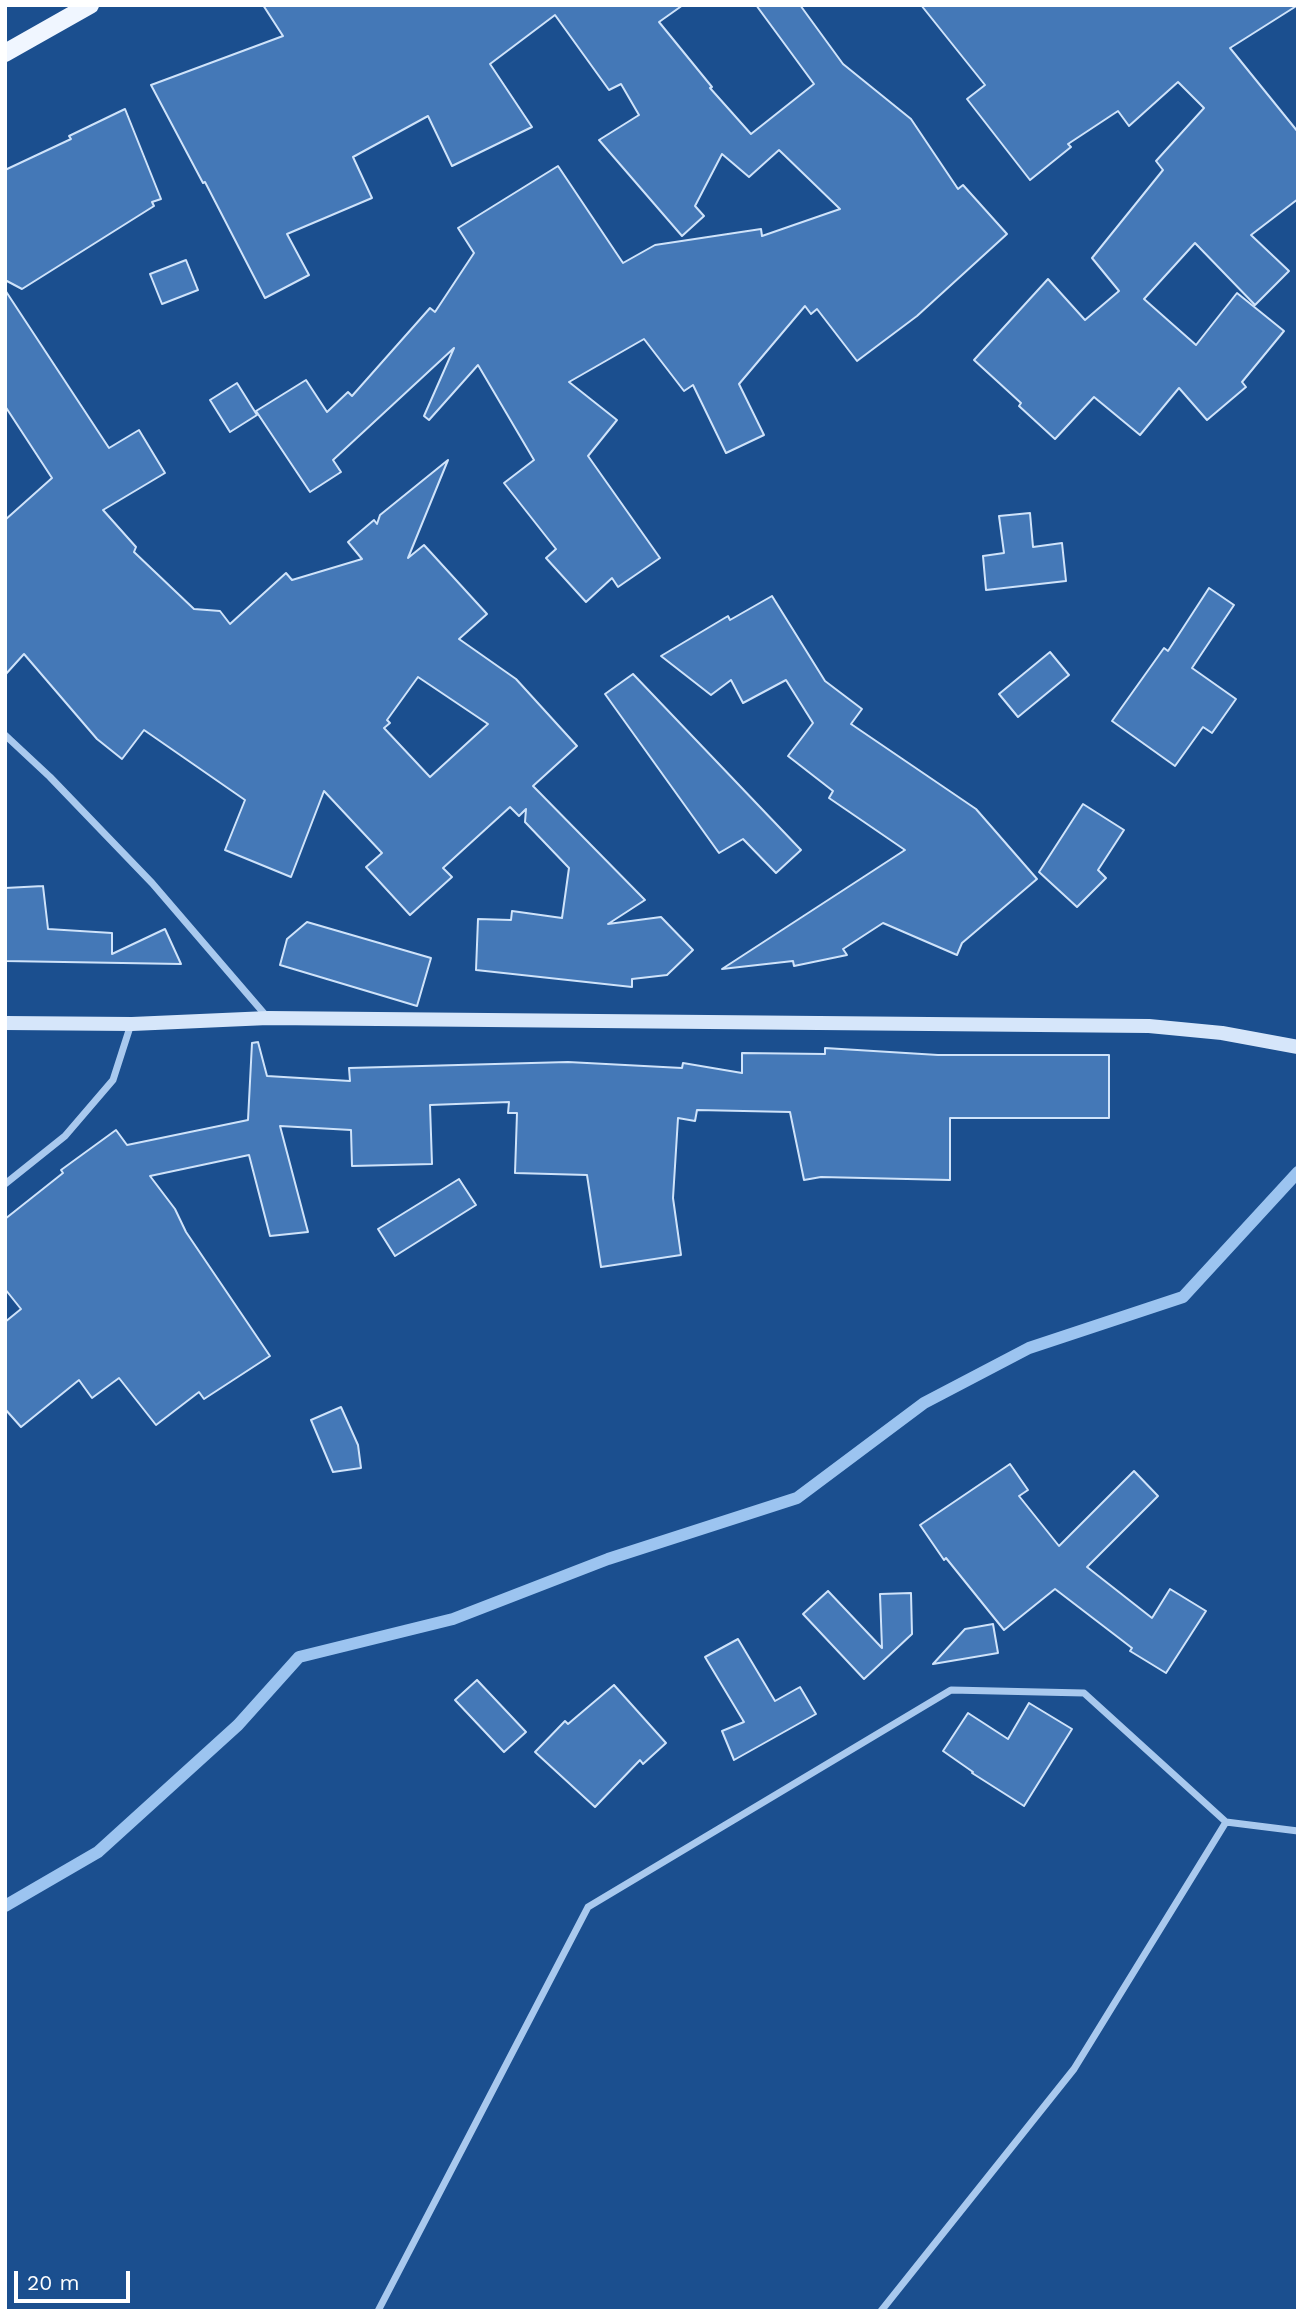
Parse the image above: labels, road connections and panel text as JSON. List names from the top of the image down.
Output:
{
  "scale_bar": "20 m"
}
